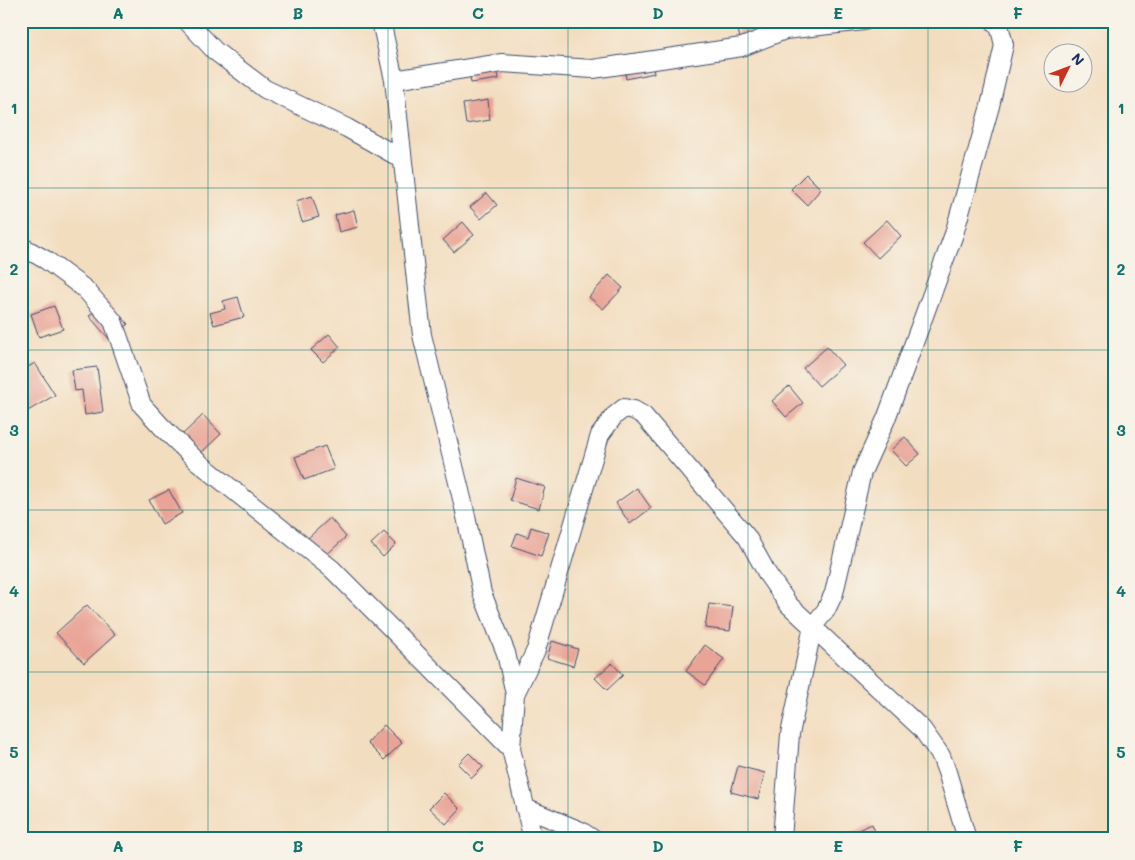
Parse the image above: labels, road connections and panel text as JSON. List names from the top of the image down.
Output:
{
  "north": "top right",
  "grid": {
    "columns": [
      "A",
      "B",
      "C",
      "D",
      "E",
      "F"
    ],
    "rows": [
      "1",
      "2",
      "3",
      "4",
      "5"
    ]
  }
}
